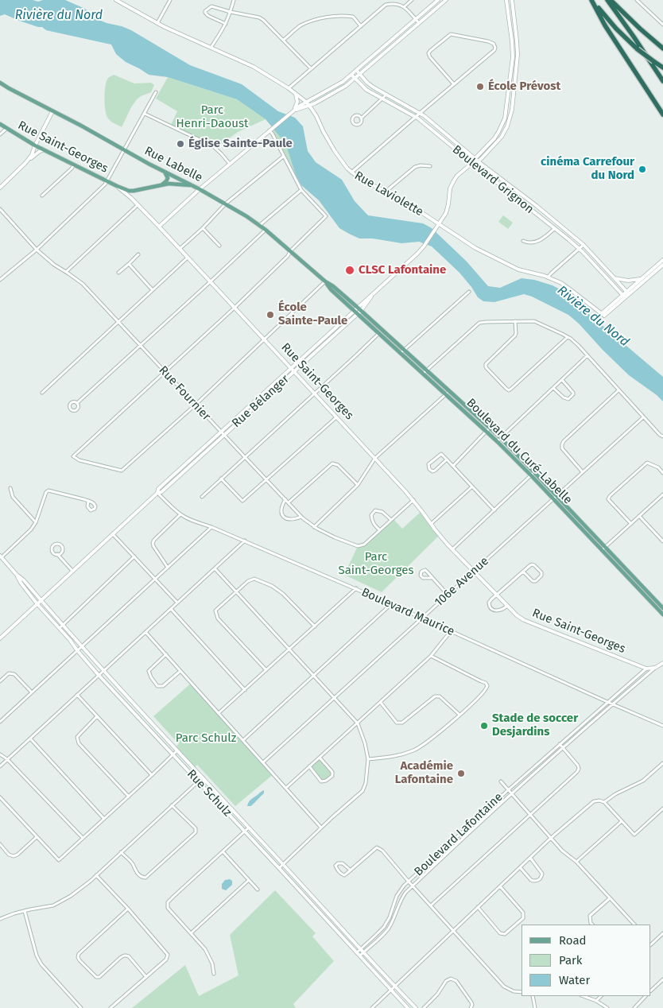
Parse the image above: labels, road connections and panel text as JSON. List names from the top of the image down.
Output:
{
  "streets": {
    "main road": ["Rue Saint-Georges", "Rue Labelle", "Boulevard du Curé-Labelle"],
    "street": [
      "Boulevard Grignon",
      "Rue Laviolette",
      "Rue Fournier",
      "Rue Bélanger",
      "106e Avenue",
      "Boulevard Maurice",
      "Rue Schulz",
      "Boulevard Lafontaine"
    ]
  },
  "crossings": [
    ["Rue Saint-Georges", "Rue Labelle"],
    ["Rue Saint-Georges", "Rue Fournier"],
    ["Rue Saint-Georges", "Rue Bélanger"],
    ["Rue Saint-Georges", "106e Avenue"],
    ["Rue Saint-Georges", "Boulevard Lafontaine"],
    ["Rue Labelle", "Rue Bélanger"],
    ["Rue Labelle", "Boulevard du Curé-Labelle"],
    ["Boulevard Grignon", "Rue Laviolette"],
    ["Boulevard Grignon", "Rue Bélanger"],
    ["Rue Laviolette", "Rue Bélanger"],
    ["Rue Fournier", "Rue Bélanger"],
    ["Rue Bélanger", "Boulevard du Curé-Labelle"],
    ["Rue Bélanger", "Boulevard Maurice"],
    ["Rue Bélanger", "Rue Schulz"],
    ["Boulevard du Curé-Labelle", "106e Avenue"],
    ["106e Avenue", "Boulevard Maurice"],
    ["Boulevard Maurice", "Boulevard Lafontaine"],
    ["Rue Schulz", "Boulevard Lafontaine"]
  ],
  "water": ["Rivière du Nord"],
  "parks": ["Parc Henri-Daoust", "Parc Saint-Georges", "Parc Schulz"],
  "places": [
    "École Prévost",
    "Église Sainte-Paule",
    "cinéma Carrefour du Nord",
    "CLSC Lafontaine",
    "École Sainte-Paule",
    "Stade de soccer Desjardins",
    "Académie Lafontaine"
  ],
  "legend": ["Road", "Park", "Water"]
}
